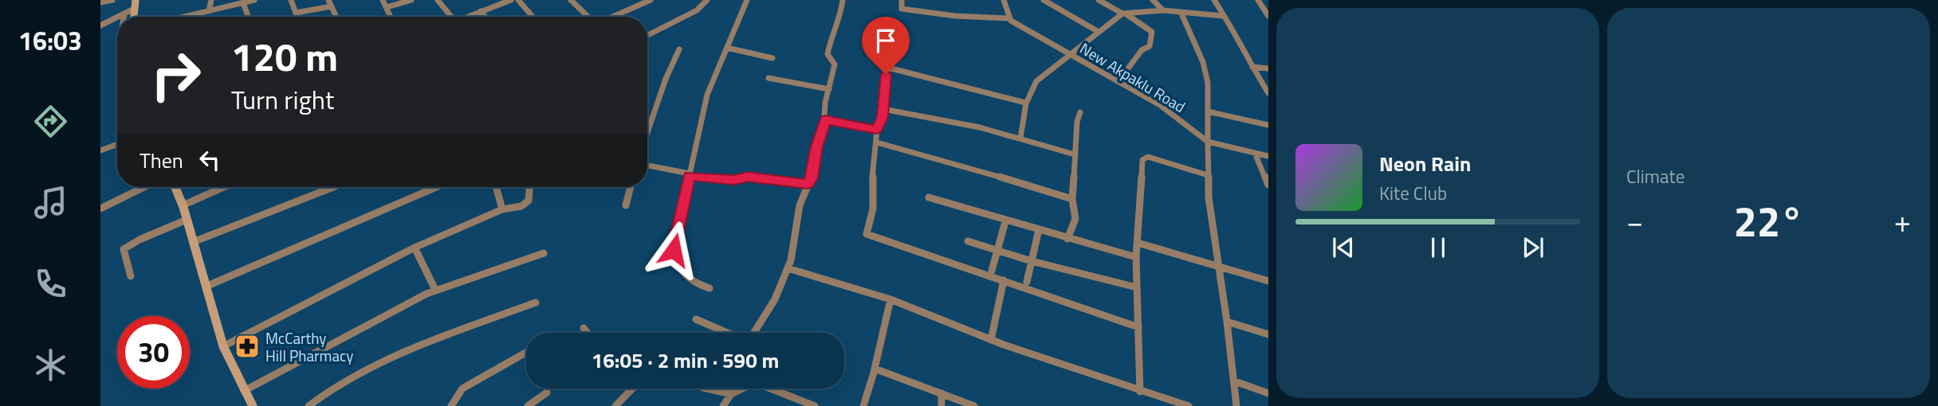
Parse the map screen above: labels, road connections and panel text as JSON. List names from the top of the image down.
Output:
{
  "streets": {
    "street": ["New Akpaklu Road"]
  },
  "places": {
    "pharmacy": ["McCarthy Hill Pharmacy"]
  },
  "page": {
    "tabs": "16:03",
    "tile": "Climate",
    "turn": ["120 m", "Turn right"],
    "then": "Then",
    "song": ["Neon Rain", "Kite Club"],
    "heat": ["−", "22°", "+"],
    "limit": "30",
    "trip": "16:05 · 2 min · 590 m"
  }
}
